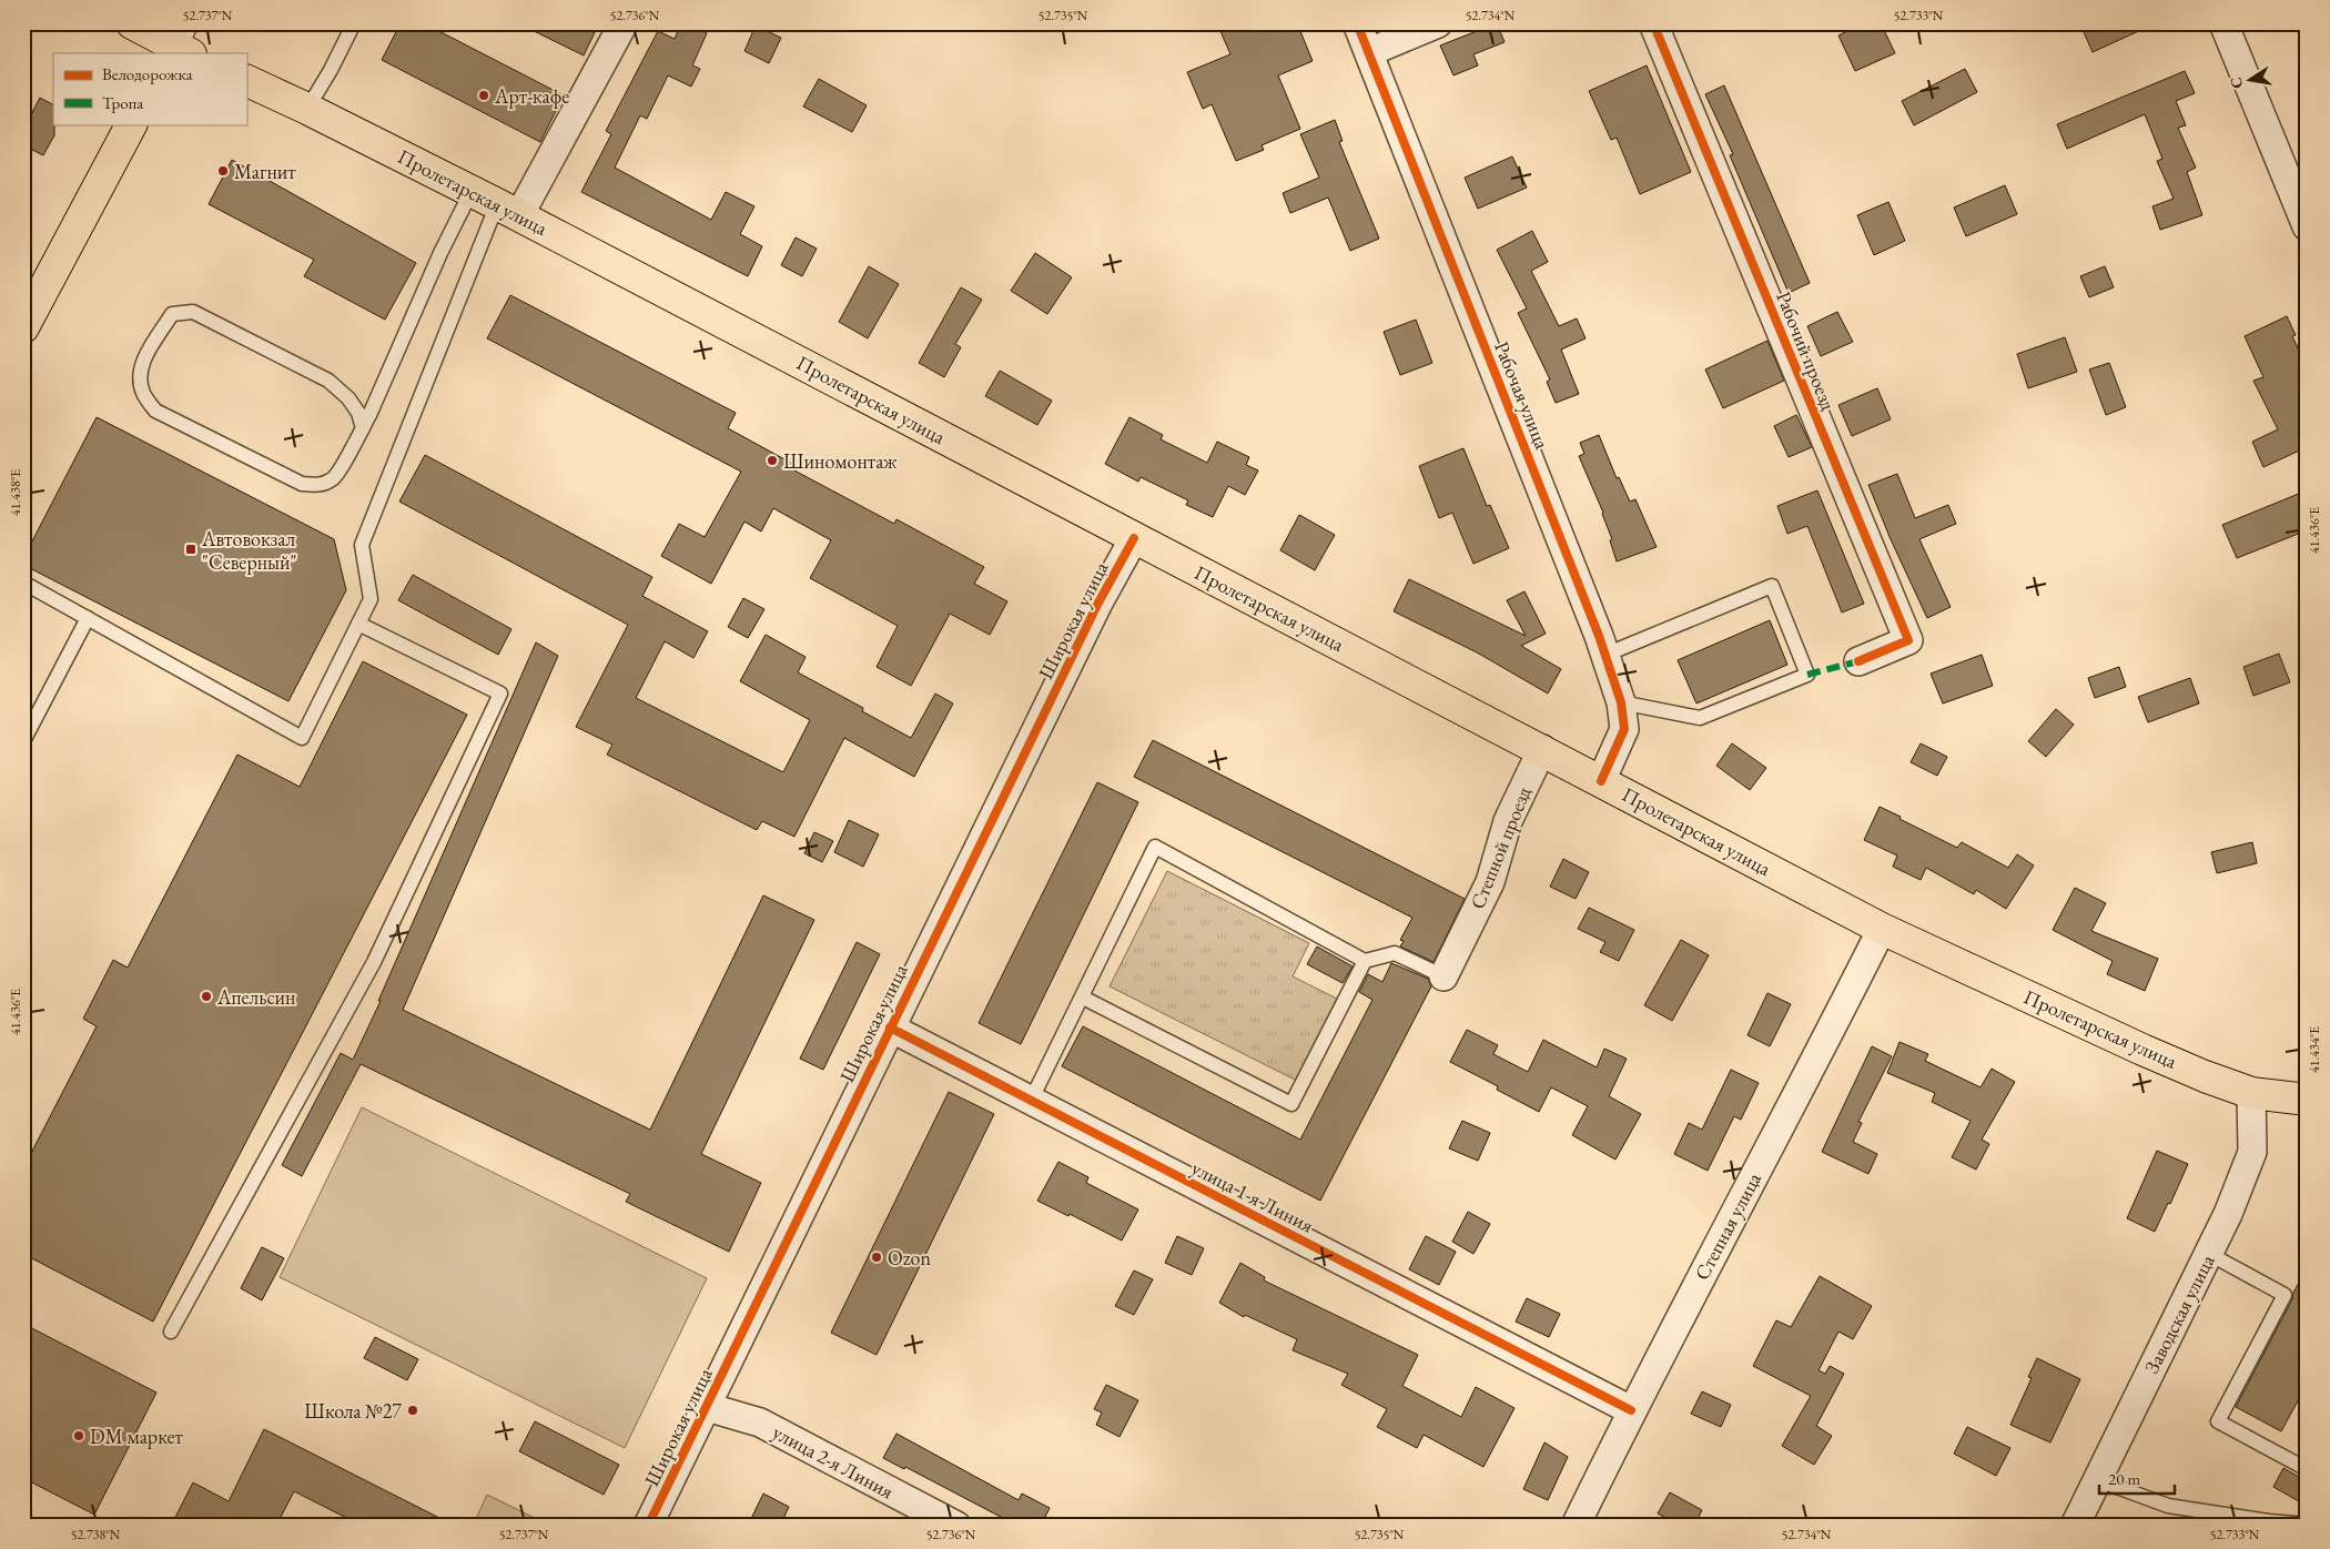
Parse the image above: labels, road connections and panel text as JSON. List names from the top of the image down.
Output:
{
  "streets": {
    "main road": ["Пролетарская улица"],
    "street": [
      "Рабочий проезд",
      "Рабочая улица",
      "Широкая улица",
      "Степной проезд",
      "улица 1-я Линия",
      "Степная улица",
      "Заводская улица",
      "улица 2-я Линия"
    ]
  },
  "crossings": [
    ["Пролетарская улица", "Рабочая улица"],
    ["Пролетарская улица", "Широкая улица"],
    ["Пролетарская улица", "Степной проезд"],
    ["Пролетарская улица", "Степная улица"],
    ["Пролетарская улица", "Заводская улица"],
    ["Широкая улица", "улица 1-я Линия"],
    ["Широкая улица", "улица 2-я Линия"],
    ["улица 1-я Линия", "Степная улица"]
  ],
  "places": {
    "other": [
      "Арт-кафе",
      "Магнит",
      "Шиномонтаж",
      "Апельсин",
      "Ozon",
      "Школа №27",
      "DM маркет"
    ],
    "transit": ["Автовокзал \"Северный\""]
  },
  "legend": ["Велодорожка", "Тропа"],
  "scale_bar": "20 m",
  "north": "left",
  "coordinates": [
    "52.737°N",
    "52.736°N",
    "52.735°N",
    "52.734°N",
    "52.733°N",
    "41.438°E",
    "41.436°E",
    "41.434°E",
    "52.738°N"
  ]
}
